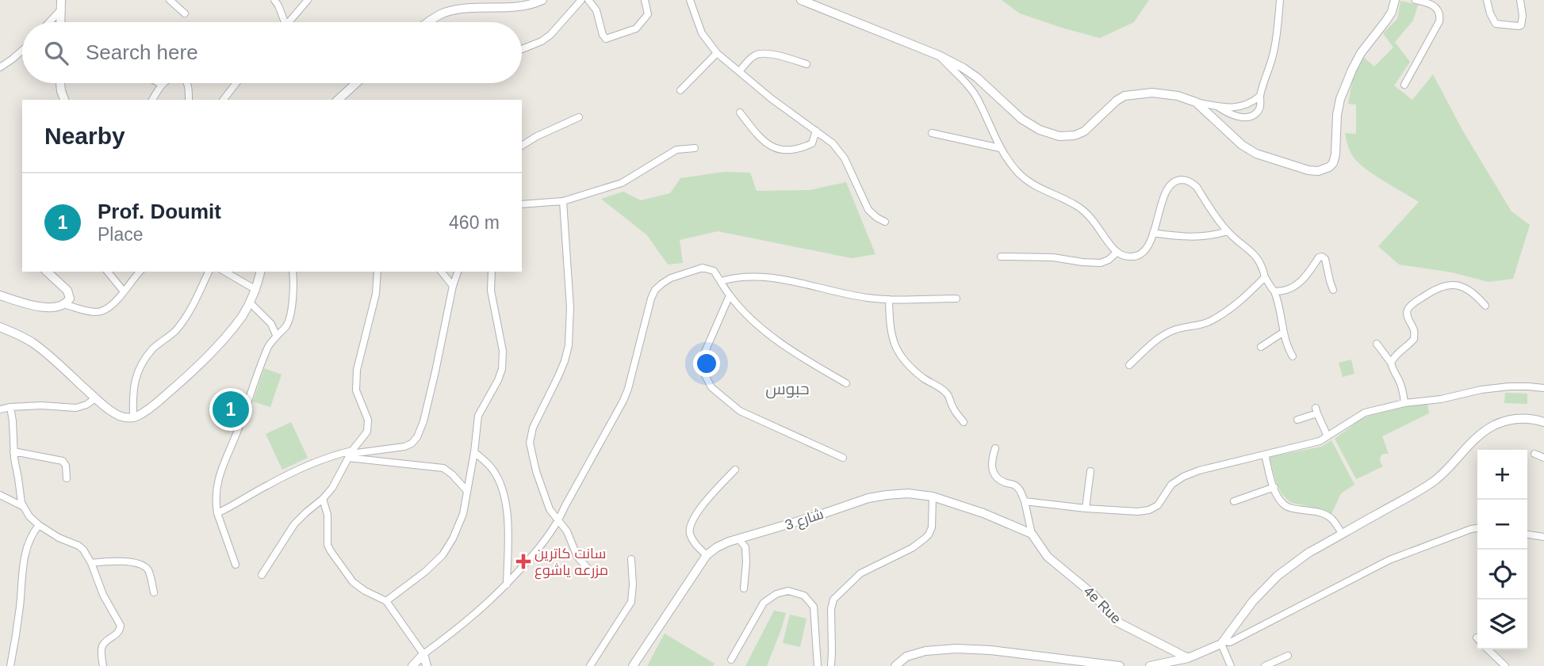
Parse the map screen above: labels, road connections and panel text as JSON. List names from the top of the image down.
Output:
{
  "streets": {
    "street": ["شارع 3", "4e Rue"]
  },
  "crossings": [
    ["شارع 3", "4e Rue"]
  ],
  "districts": ["حبوس"],
  "places": {
    "health": ["سانت كاترين مزرعه ياشوع"]
  },
  "page": {
    "search": "Search here",
    "heading": "Nearby",
    "list": [
      {
        "mark": "1",
        "name": "Prof. Doumit",
        "note": "Place",
        "value": "460 m"
      }
    ],
    "pins": "1",
    "map_buttons": ["+", "−"]
  }
}
